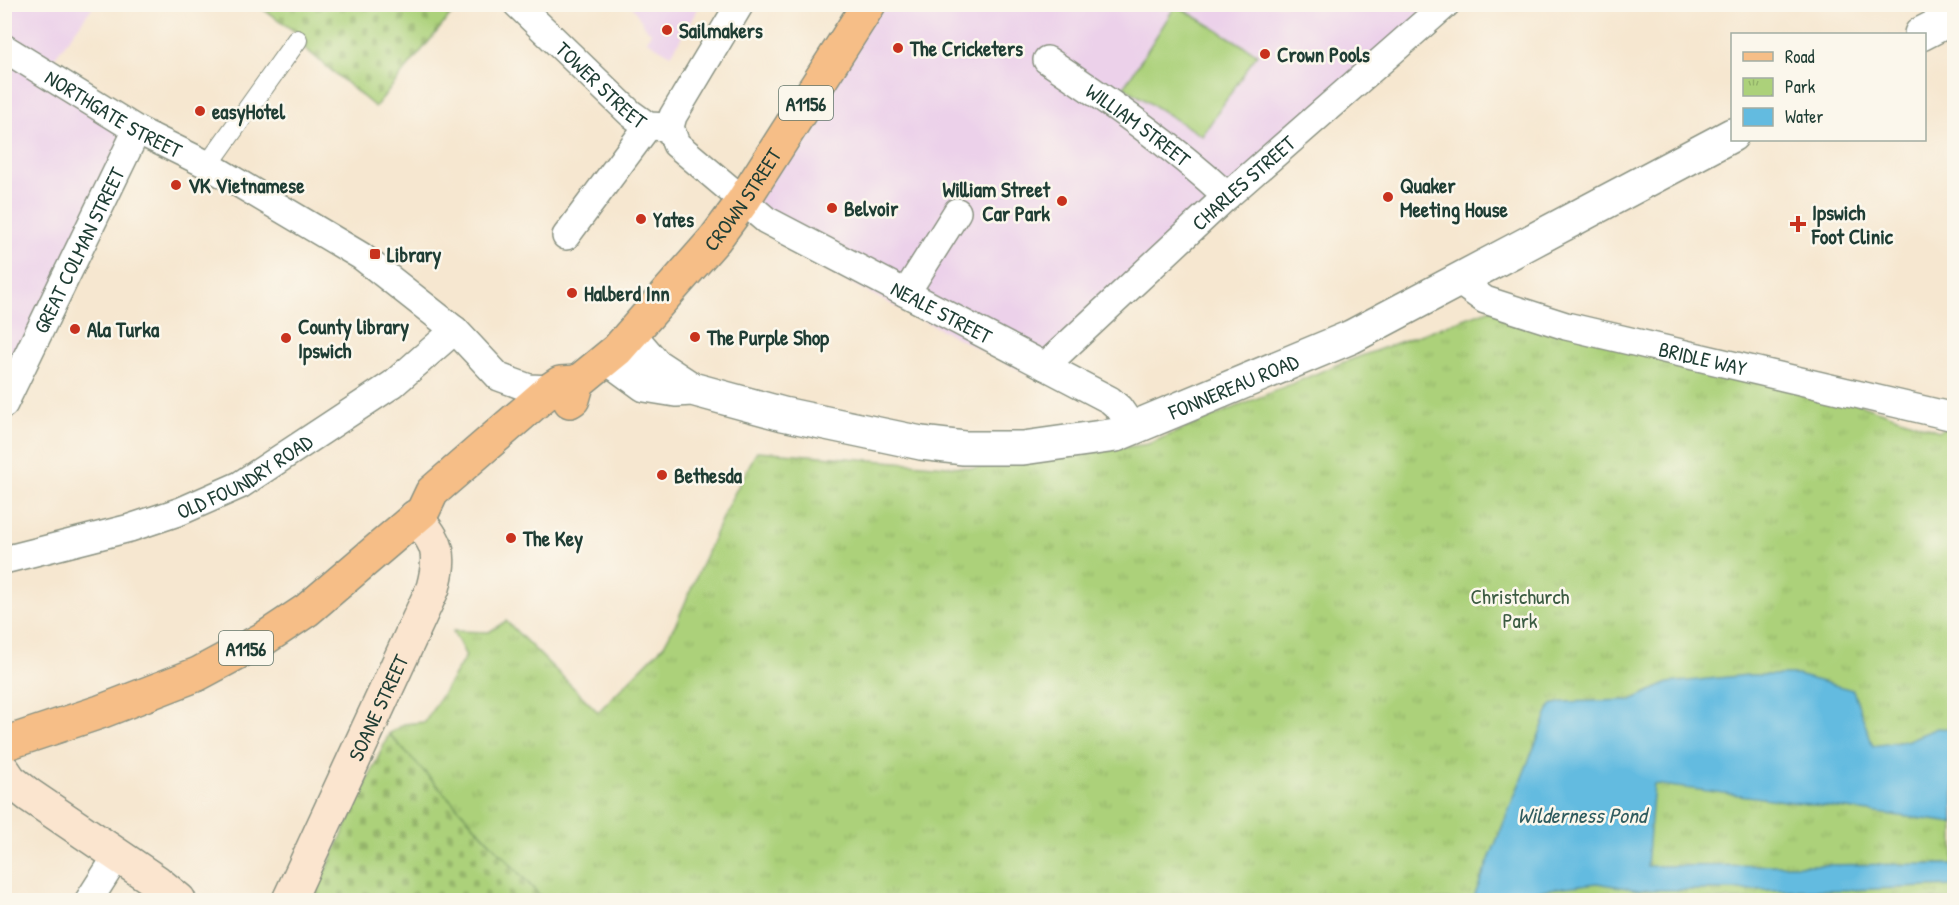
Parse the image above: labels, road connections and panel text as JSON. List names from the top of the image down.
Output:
{
  "streets": {
    "main road": ["A1156", "CROWN STREET", "SOANE STREET"],
    "street": [
      "TOWER STREET",
      "NORTHGATE STREET",
      "WILLIAM STREET",
      "CHARLES STREET",
      "GREAT COLMAN STREET",
      "NEALE STREET",
      "BRIDLE WAY",
      "FONNEREAU ROAD",
      "OLD FOUNDRY ROAD"
    ]
  },
  "crossings": [
    ["TOWER STREET", "CROWN STREET"],
    ["TOWER STREET", "NEALE STREET"],
    ["A1156", "NORTHGATE STREET"],
    ["A1156", "CROWN STREET"],
    ["A1156", "FONNEREAU ROAD"],
    ["A1156", "SOANE STREET"],
    ["NORTHGATE STREET", "GREAT COLMAN STREET"],
    ["NORTHGATE STREET", "OLD FOUNDRY ROAD"],
    ["WILLIAM STREET", "CHARLES STREET"],
    ["CHARLES STREET", "NEALE STREET"],
    ["CROWN STREET", "NEALE STREET"],
    ["CROWN STREET", "FONNEREAU ROAD"],
    ["NEALE STREET", "FONNEREAU ROAD"],
    ["BRIDLE WAY", "FONNEREAU ROAD"]
  ],
  "water": ["Wilderness Pond"],
  "parks": ["Christchurch Park"],
  "places": {
    "other": [
      "Sailmakers",
      "The Cricketers",
      "Crown Pools",
      "easyHotel",
      "VK Vietnamese",
      "Quaker Meeting House",
      "William Street Car Park",
      "Belvoir",
      "Yates",
      "Halberd Inn",
      "Ala Turka",
      "The Purple Shop",
      "County library Ipswich",
      "Bethesda",
      "The Key"
    ],
    "health": ["Ipswich Foot Clinic"],
    "transit": ["Library"]
  },
  "legend": ["Road", "Park", "Water"]
}
